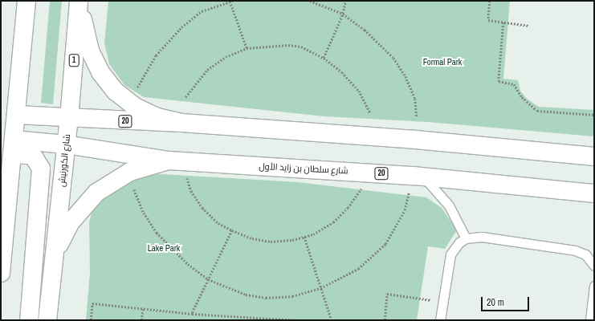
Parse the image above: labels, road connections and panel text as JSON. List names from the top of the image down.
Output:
{
  "streets": {
    "main road": [
      "1",
      "20",
      "شارع الكورنيش",
      "شارع سلطان بن زايد الأول"
    ]
  },
  "crossings": [
    ["20", "شارع الكورنيش"],
    ["شارع الكورنيش", "شارع سلطان بن زايد الأول"]
  ],
  "parks": ["Formal Park", "Lake Park"],
  "scale_bar": "20 m"
}
